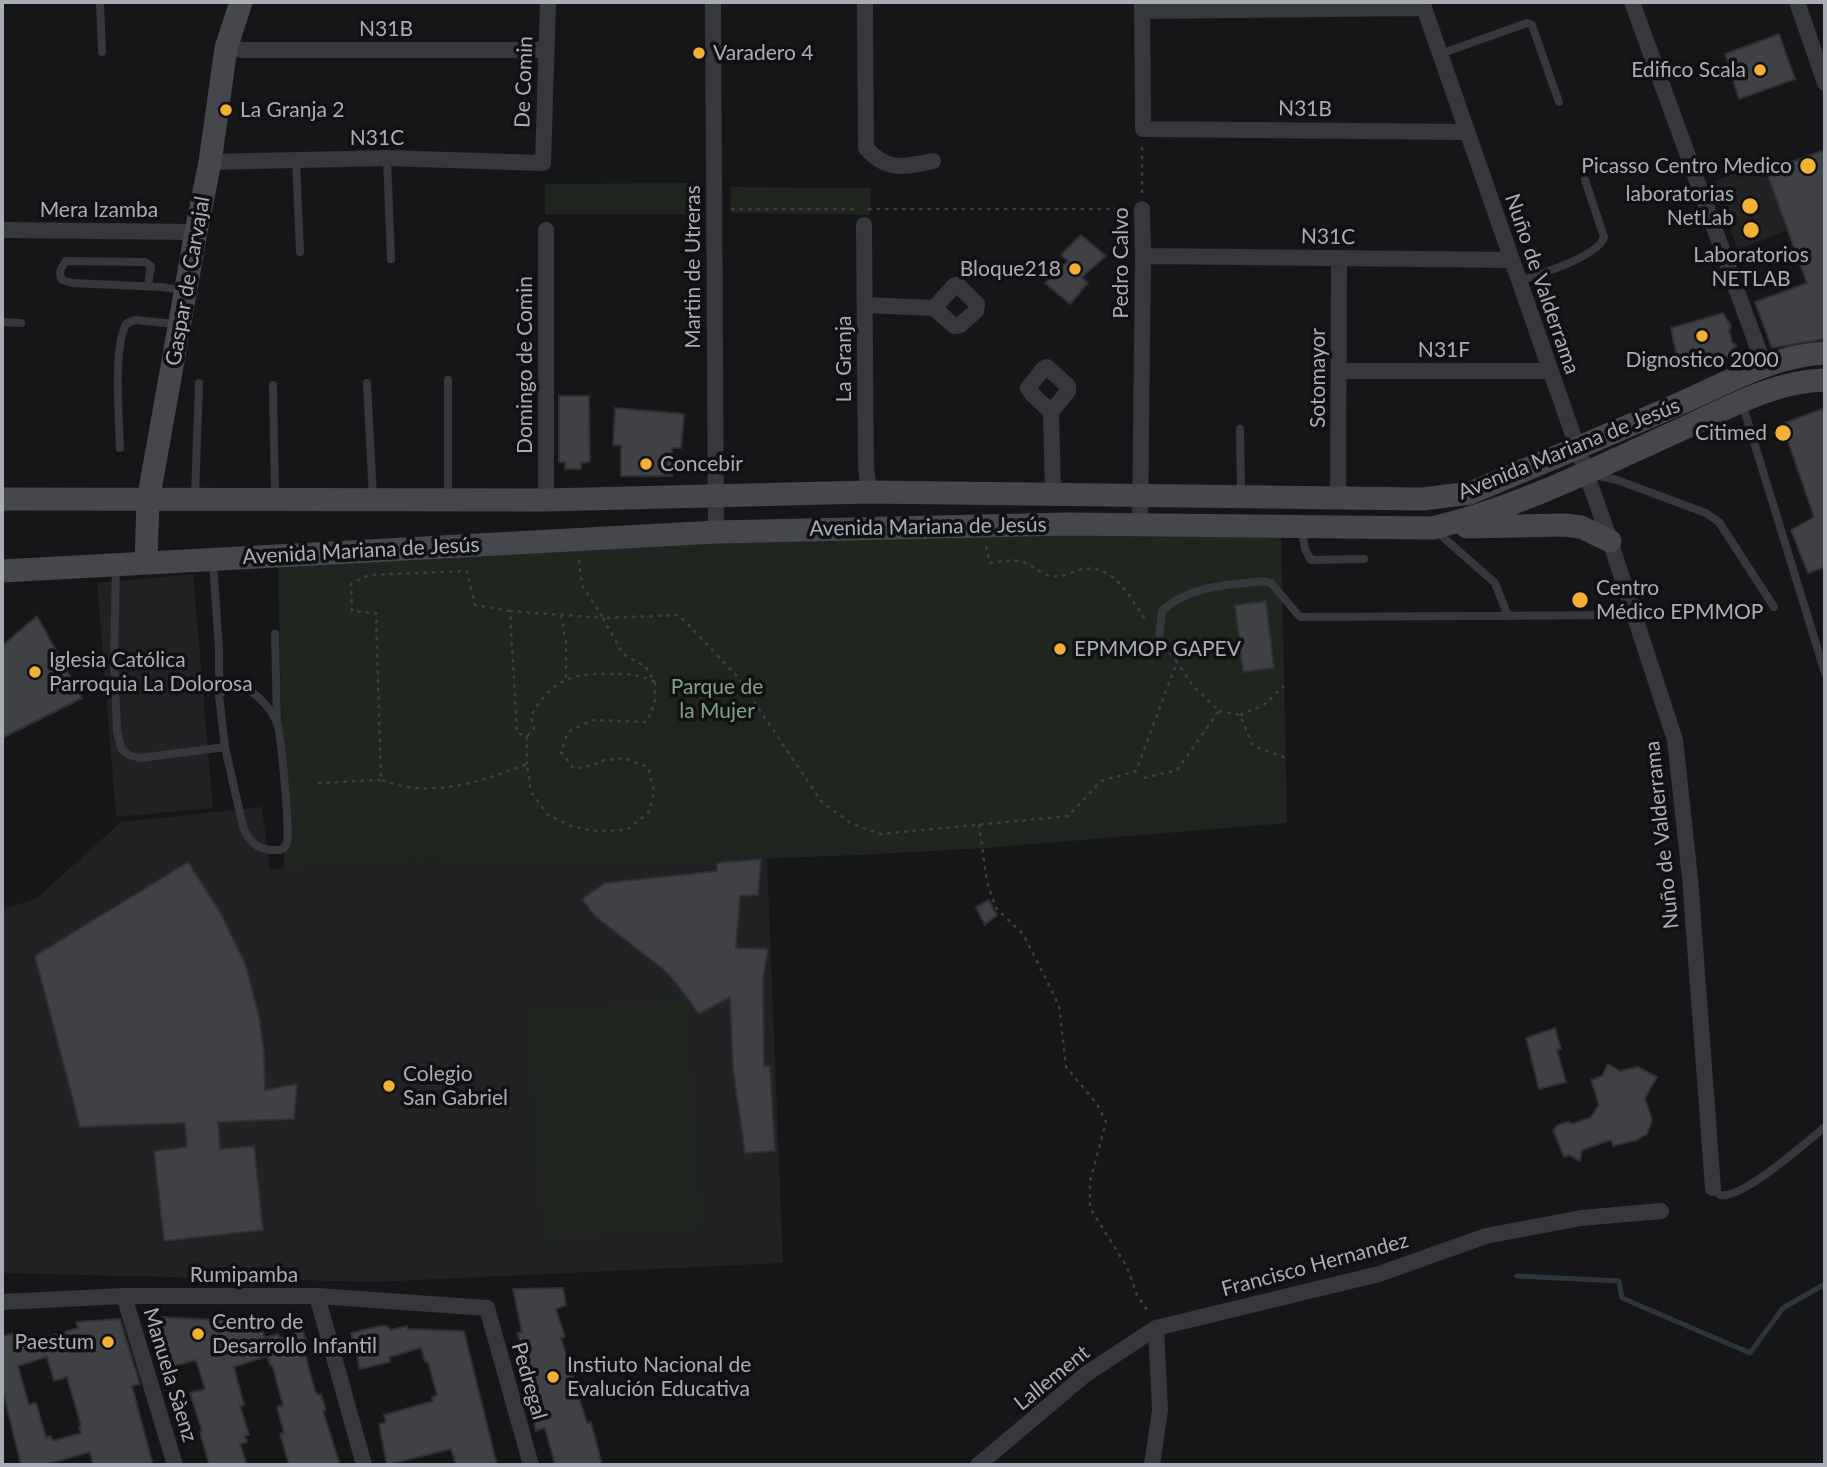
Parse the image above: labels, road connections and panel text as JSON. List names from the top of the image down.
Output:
{
  "streets": {
    "main road": ["Gaspar de Carvajal", "Avenida Mariana de Jesús"],
    "street": [
      "N31B",
      "De Comin",
      "N31C",
      "Mera Izamba",
      "Pedro Calvo",
      "Martin de Utreras",
      "Nuño de Valderrama",
      "N31F",
      "La Granja",
      "Domingo de Comin",
      "Sotomayor",
      "Francisco Hernandez",
      "Rumipamba",
      "Manuela Sàenz",
      "Lallement",
      "Pedregal"
    ]
  },
  "crossings": [
    ["N31B", "De Comin"],
    ["N31B", "Pedro Calvo"],
    ["N31B", "Gaspar de Carvajal"],
    ["N31B", "Nuño de Valderrama"],
    ["De Comin", "N31C"],
    ["N31C", "Pedro Calvo"],
    ["N31C", "Gaspar de Carvajal"],
    ["N31C", "Nuño de Valderrama"],
    ["N31C", "Sotomayor"],
    ["Mera Izamba", "Gaspar de Carvajal"],
    ["Pedro Calvo", "Avenida Mariana de Jesús"],
    ["Martin de Utreras", "Avenida Mariana de Jesús"],
    ["Gaspar de Carvajal", "Avenida Mariana de Jesús"],
    ["Nuño de Valderrama", "N31F"],
    ["Nuño de Valderrama", "Avenida Mariana de Jesús"],
    ["N31F", "Sotomayor"],
    ["La Granja", "Avenida Mariana de Jesús"],
    ["Domingo de Comin", "Avenida Mariana de Jesús"],
    ["Sotomayor", "Avenida Mariana de Jesús"],
    ["Francisco Hernandez", "Lallement"],
    ["Rumipamba", "Manuela Sàenz"],
    ["Rumipamba", "Pedregal"]
  ],
  "parks": ["Parque de la Mujer"],
  "places": [
    "Varadero 4",
    "Edifico Scala",
    "La Granja 2",
    "Picasso Centro Medico",
    "laboratorias NetLab",
    "Laboratorios NETLAB",
    "Bloque218",
    "Dignostico 2000",
    "Citimed",
    "Concebir",
    "Centro Médico EPMMOP",
    "EPMMOP GAPEV",
    "Iglesia Católica Parroquia La Dolorosa",
    "Colegio San Gabriel",
    "Centro de Desarrollo Infantil",
    "Paestum",
    "Instiuto Nacional de Evalución Educativa"
  ]
}
